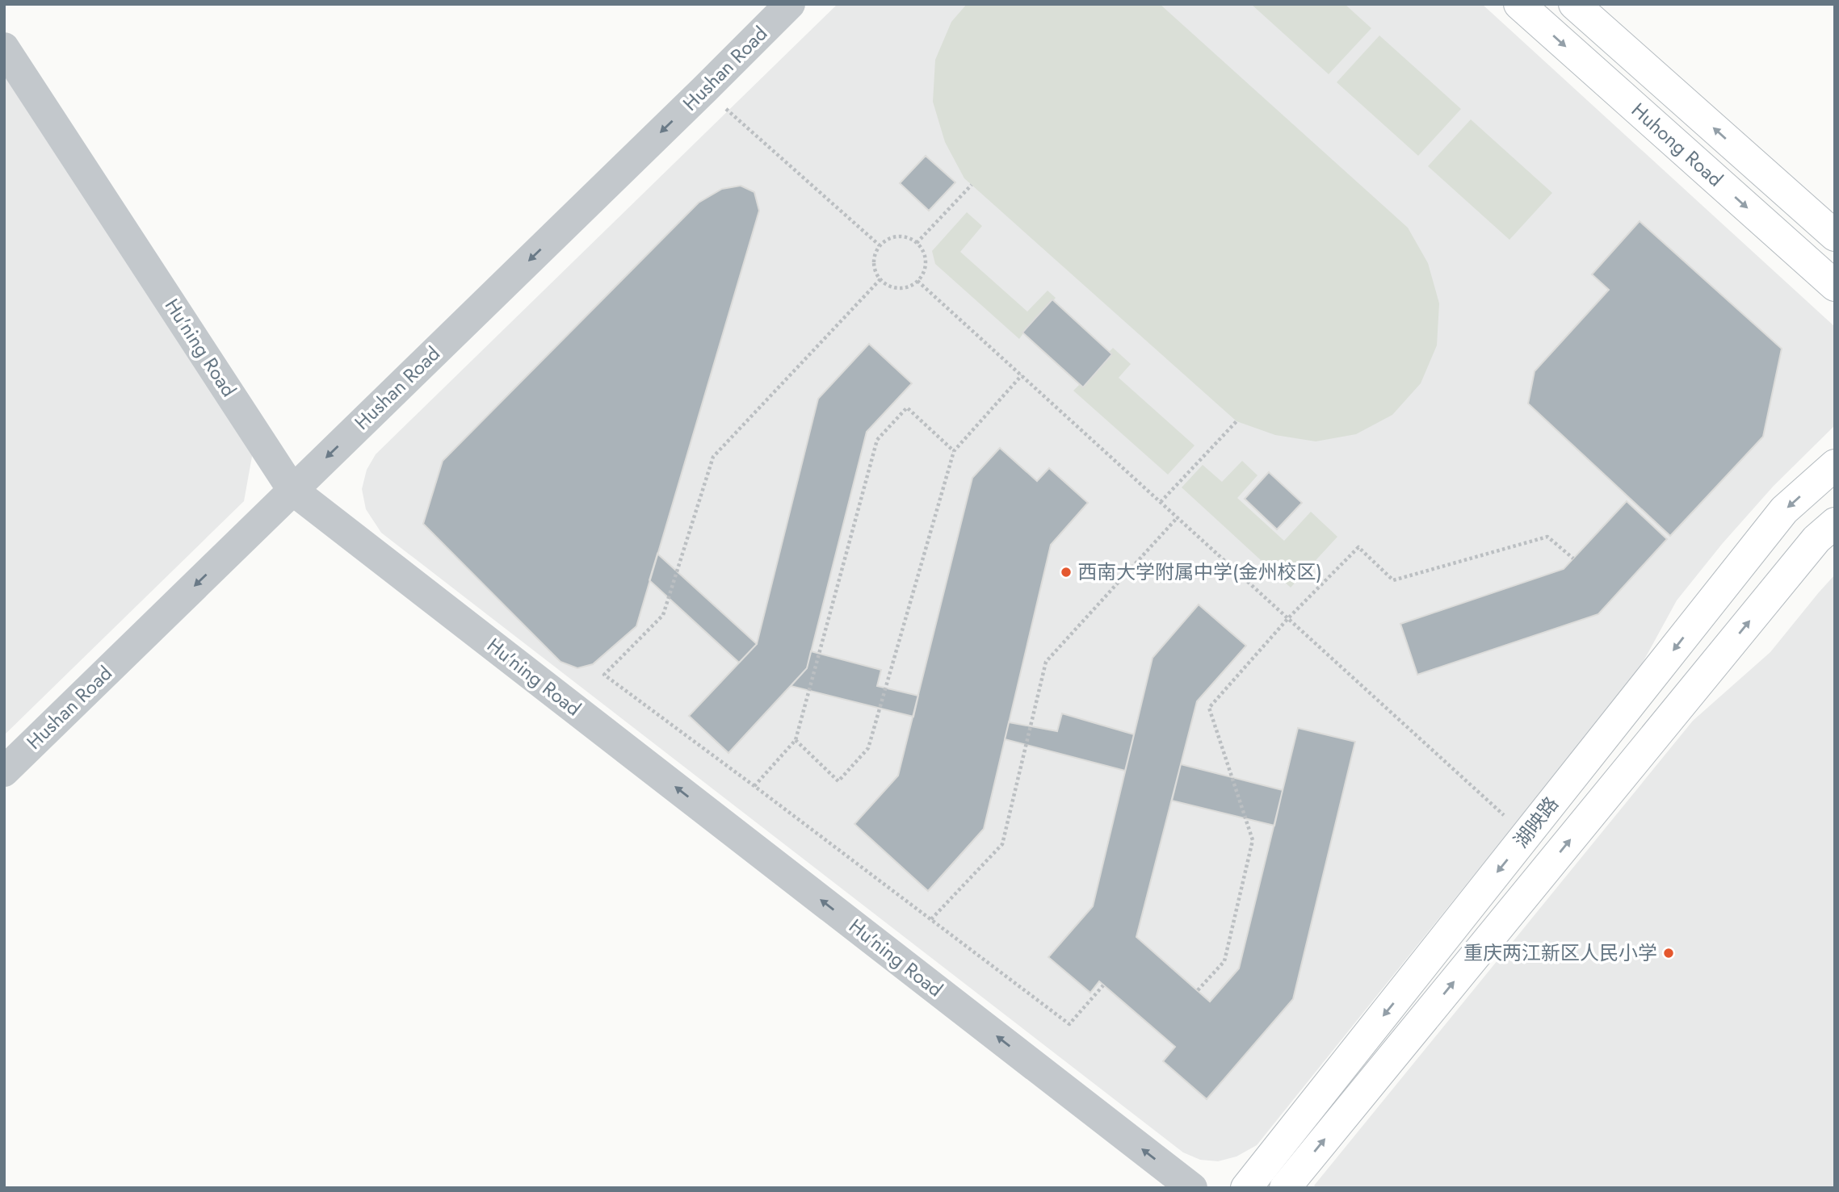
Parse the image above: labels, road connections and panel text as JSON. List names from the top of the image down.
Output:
{
  "streets": {
    "main road": ["Huhong Road", "湖映路"],
    "street": ["Hushan Road", "Hu'ning Road"]
  },
  "crossings": [
    ["Hushan Road", "Hu'ning Road"]
  ],
  "one_way": ["Hushan Road", "Hu'ning Road"],
  "places": ["西南大学附属中学(金州校区)", "重庆两江新区人民小学"]
}
